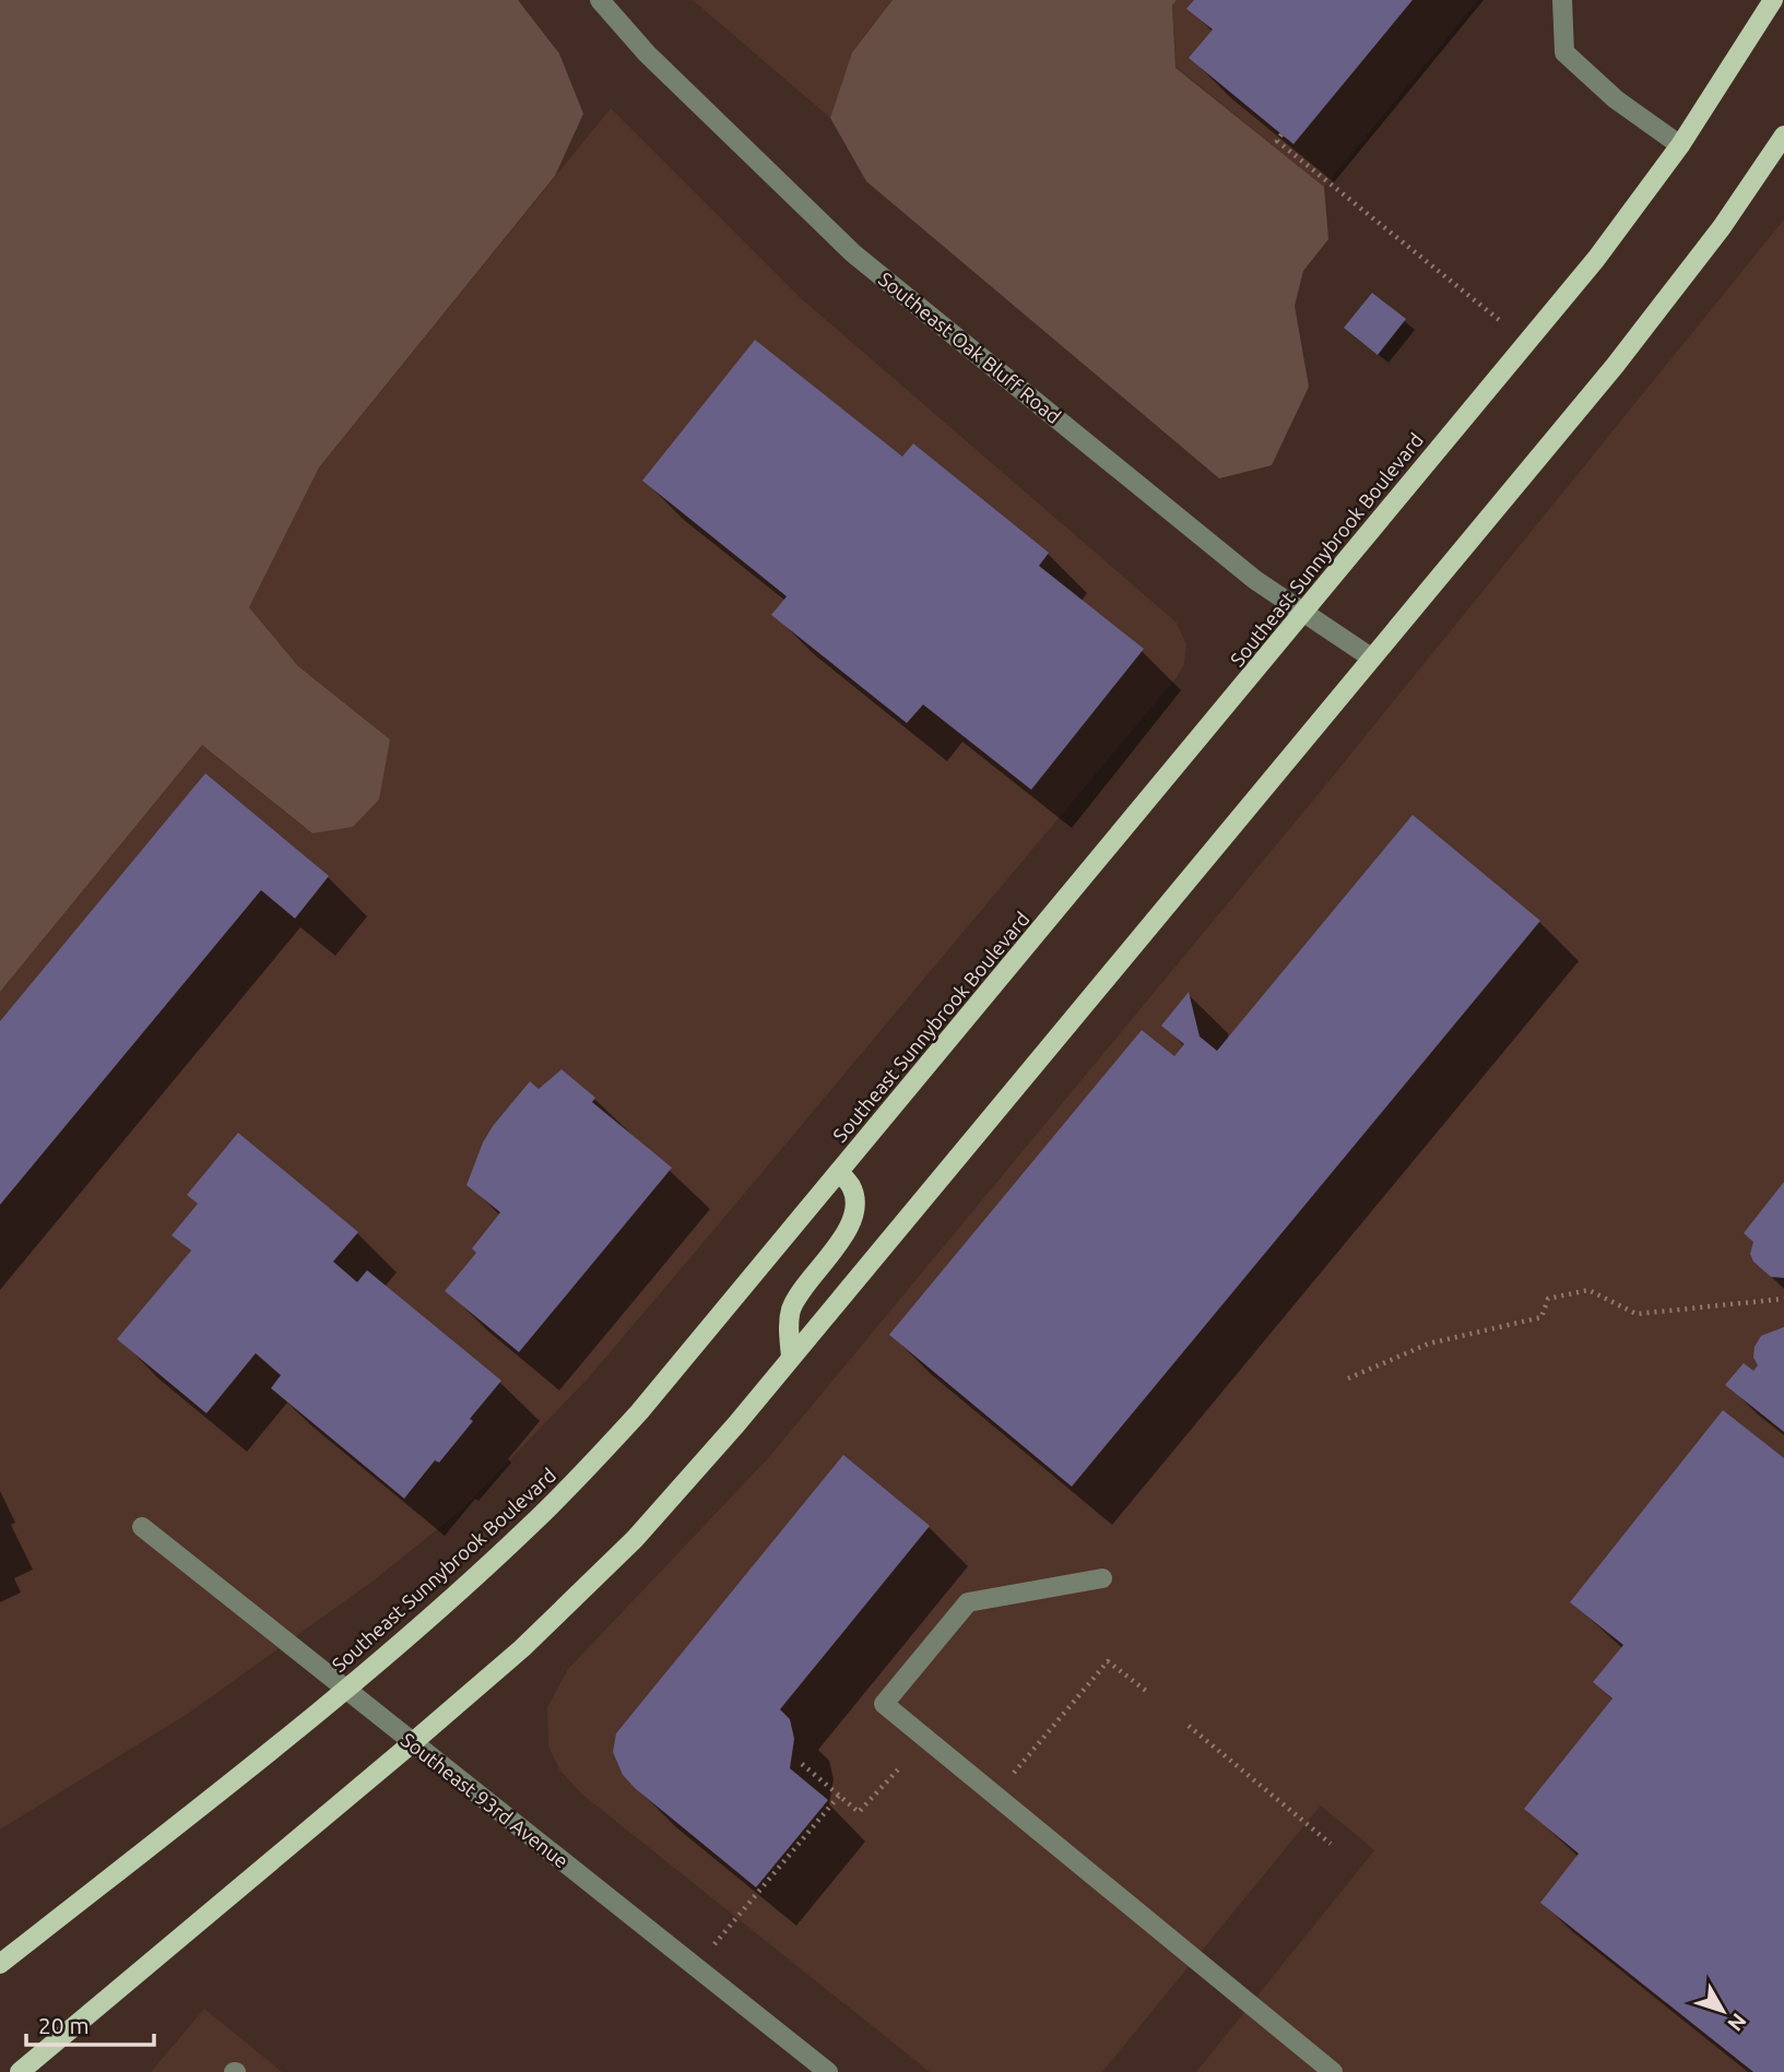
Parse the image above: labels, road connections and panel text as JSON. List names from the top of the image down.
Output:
{
  "streets": {
    "main road": ["Southeast Sunnybrook Boulevard"],
    "street": ["Southeast Oak Bluff Road", "Southeast 93rd Avenue"]
  },
  "crossings": [
    ["Southeast Oak Bluff Road", "Southeast Sunnybrook Boulevard"],
    ["Southeast Sunnybrook Boulevard", "Southeast 93rd Avenue"]
  ],
  "scale_bar": "20 m",
  "north": "bottom right"
}
